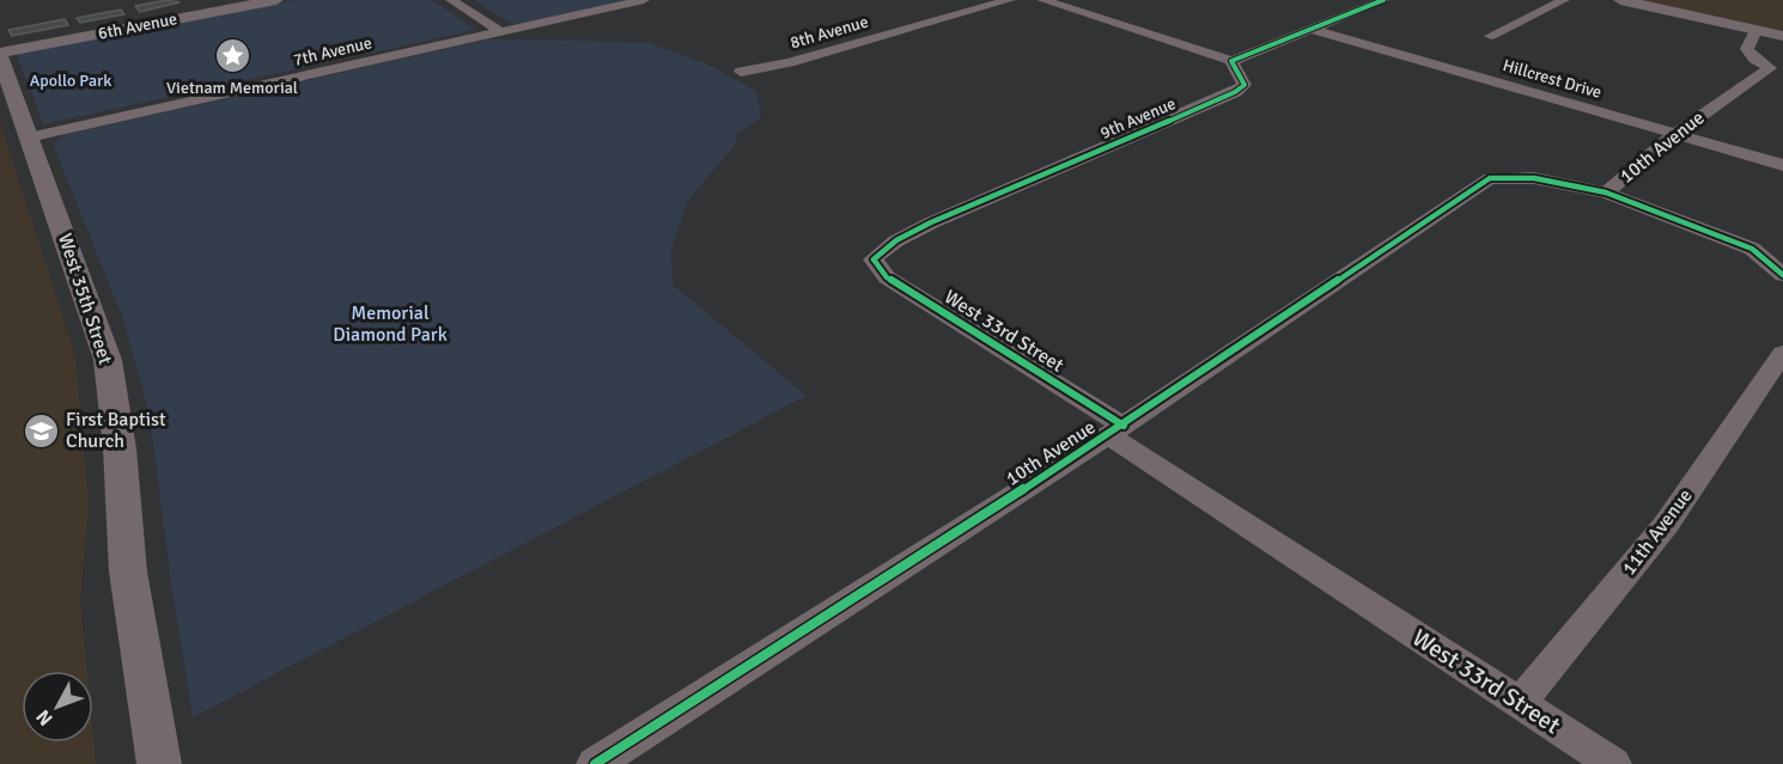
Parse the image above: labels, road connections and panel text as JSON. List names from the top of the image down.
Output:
{
  "streets": {
    "street": [
      "6th Avenue",
      "8th Avenue",
      "7th Avenue",
      "Hillcrest Drive",
      "9th Avenue",
      "10th Avenue",
      "West 35th Street",
      "West 33rd Street",
      "11th Avenue"
    ]
  },
  "crossings": [
    ["6th Avenue", "West 35th Street"],
    ["7th Avenue", "West 35th Street"],
    ["Hillcrest Drive", "10th Avenue"],
    ["9th Avenue", "West 33rd Street"],
    ["10th Avenue", "West 33rd Street"],
    ["West 33rd Street", "11th Avenue"]
  ],
  "parks": ["Apollo Park", "Memorial Diamond Park"],
  "places": {
    "place": ["Vietnam Memorial"],
    "school or university": ["First Baptist Church"]
  },
  "north": "bottom left"
}
